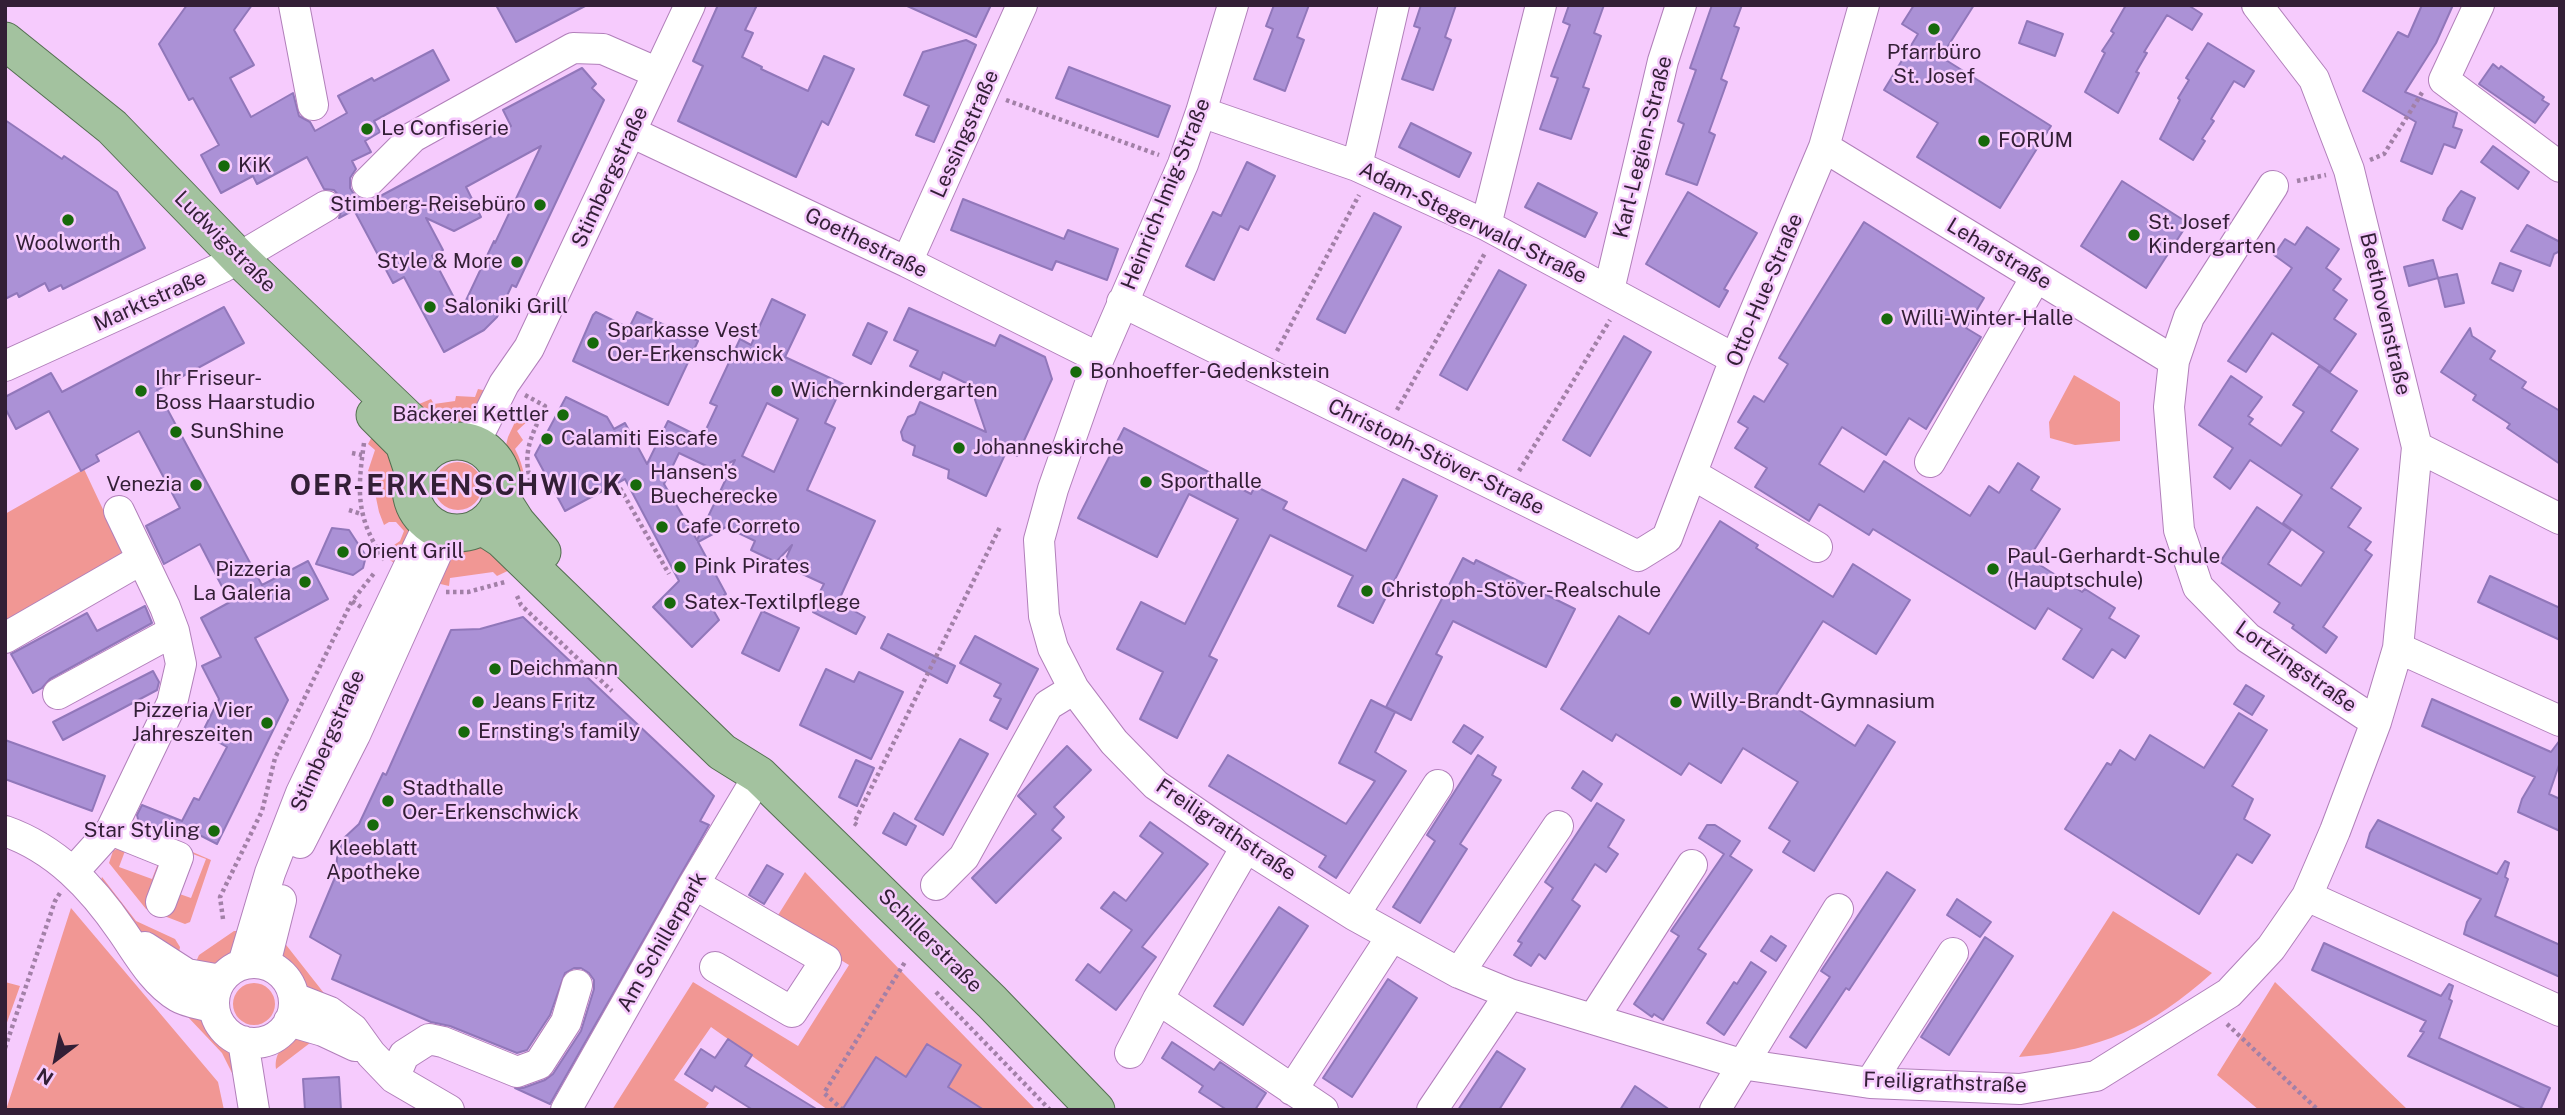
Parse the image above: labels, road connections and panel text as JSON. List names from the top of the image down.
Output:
{
  "streets": {
    "main road": ["Ludwigstraße", "Schillerstraße"],
    "street": [
      "Lessingstraße",
      "Karl-Legien-Straße",
      "Stimbergstraße",
      "Heinrich-Imig-Straße",
      "Adam-Stegerwald-Straße",
      "Goethestraße",
      "Leharstraße",
      "Otto-Hue-Straße",
      "Marktstraße",
      "Beethovenstraße",
      "Christoph-Stöver-Straße",
      "Lortzingstraße",
      "Freiligrathstraße",
      "Am Schillerpark"
    ]
  },
  "crossings": [
    ["Lessingstraße", "Goethestraße"],
    ["Karl-Legien-Straße", "Adam-Stegerwald-Straße"],
    ["Stimbergstraße", "Ludwigstraße"],
    ["Stimbergstraße", "Goethestraße"],
    ["Stimbergstraße", "Schillerstraße"],
    ["Heinrich-Imig-Straße", "Adam-Stegerwald-Straße"],
    ["Heinrich-Imig-Straße", "Christoph-Stöver-Straße"],
    ["Heinrich-Imig-Straße", "Freiligrathstraße"],
    ["Adam-Stegerwald-Straße", "Otto-Hue-Straße"],
    ["Ludwigstraße", "Marktstraße"],
    ["Ludwigstraße", "Schillerstraße"],
    ["Goethestraße", "Freiligrathstraße"],
    ["Leharstraße", "Otto-Hue-Straße"],
    ["Leharstraße", "Lortzingstraße"],
    ["Otto-Hue-Straße", "Christoph-Stöver-Straße"],
    ["Beethovenstraße", "Freiligrathstraße"],
    ["Christoph-Stöver-Straße", "Freiligrathstraße"],
    ["Lortzingstraße", "Freiligrathstraße"],
    ["Schillerstraße", "Am Schillerpark"]
  ],
  "districts": ["OER-ERKENSCHWICK"],
  "places": [
    "Pfarrbüro St. Josef",
    "Le Confiserie",
    "FORUM",
    "KiK",
    "Stimberg-Reisebüro",
    "Woolworth",
    "St. Josef Kindergarten",
    "Style & More",
    "Saloniki Grill",
    "Willi-Winter-Halle",
    "Sparkasse Vest Oer-Erkenschwick",
    "Bonhoeffer-Gedenkstein",
    "Ihr Friseur- Boss Haarstudio",
    "Wichernkindergarten",
    "Bäckerei Kettler",
    "SunShine",
    "Calamiti Eiscafe",
    "Johanneskirche",
    "Sporthalle",
    "Venezia",
    "Hansen's Buecherecke",
    "Cafe Correto",
    "Orient Grill",
    "Pink Pirates",
    "Paul-Gerhardt-Schule (Hauptschule)",
    "Pizzeria La Galeria",
    "Christoph-Stöver-Realschule",
    "Satex-Textilpflege",
    "Deichmann",
    "Jeans Fritz",
    "Willy-Brandt-Gymnasium",
    "Pizzeria Vier Jahreszeiten",
    "Ernsting's family",
    "Stadthalle Oer-Erkenschwick",
    "Kleeblatt Apotheke",
    "Star Styling"
  ],
  "north": "bottom left"
}
